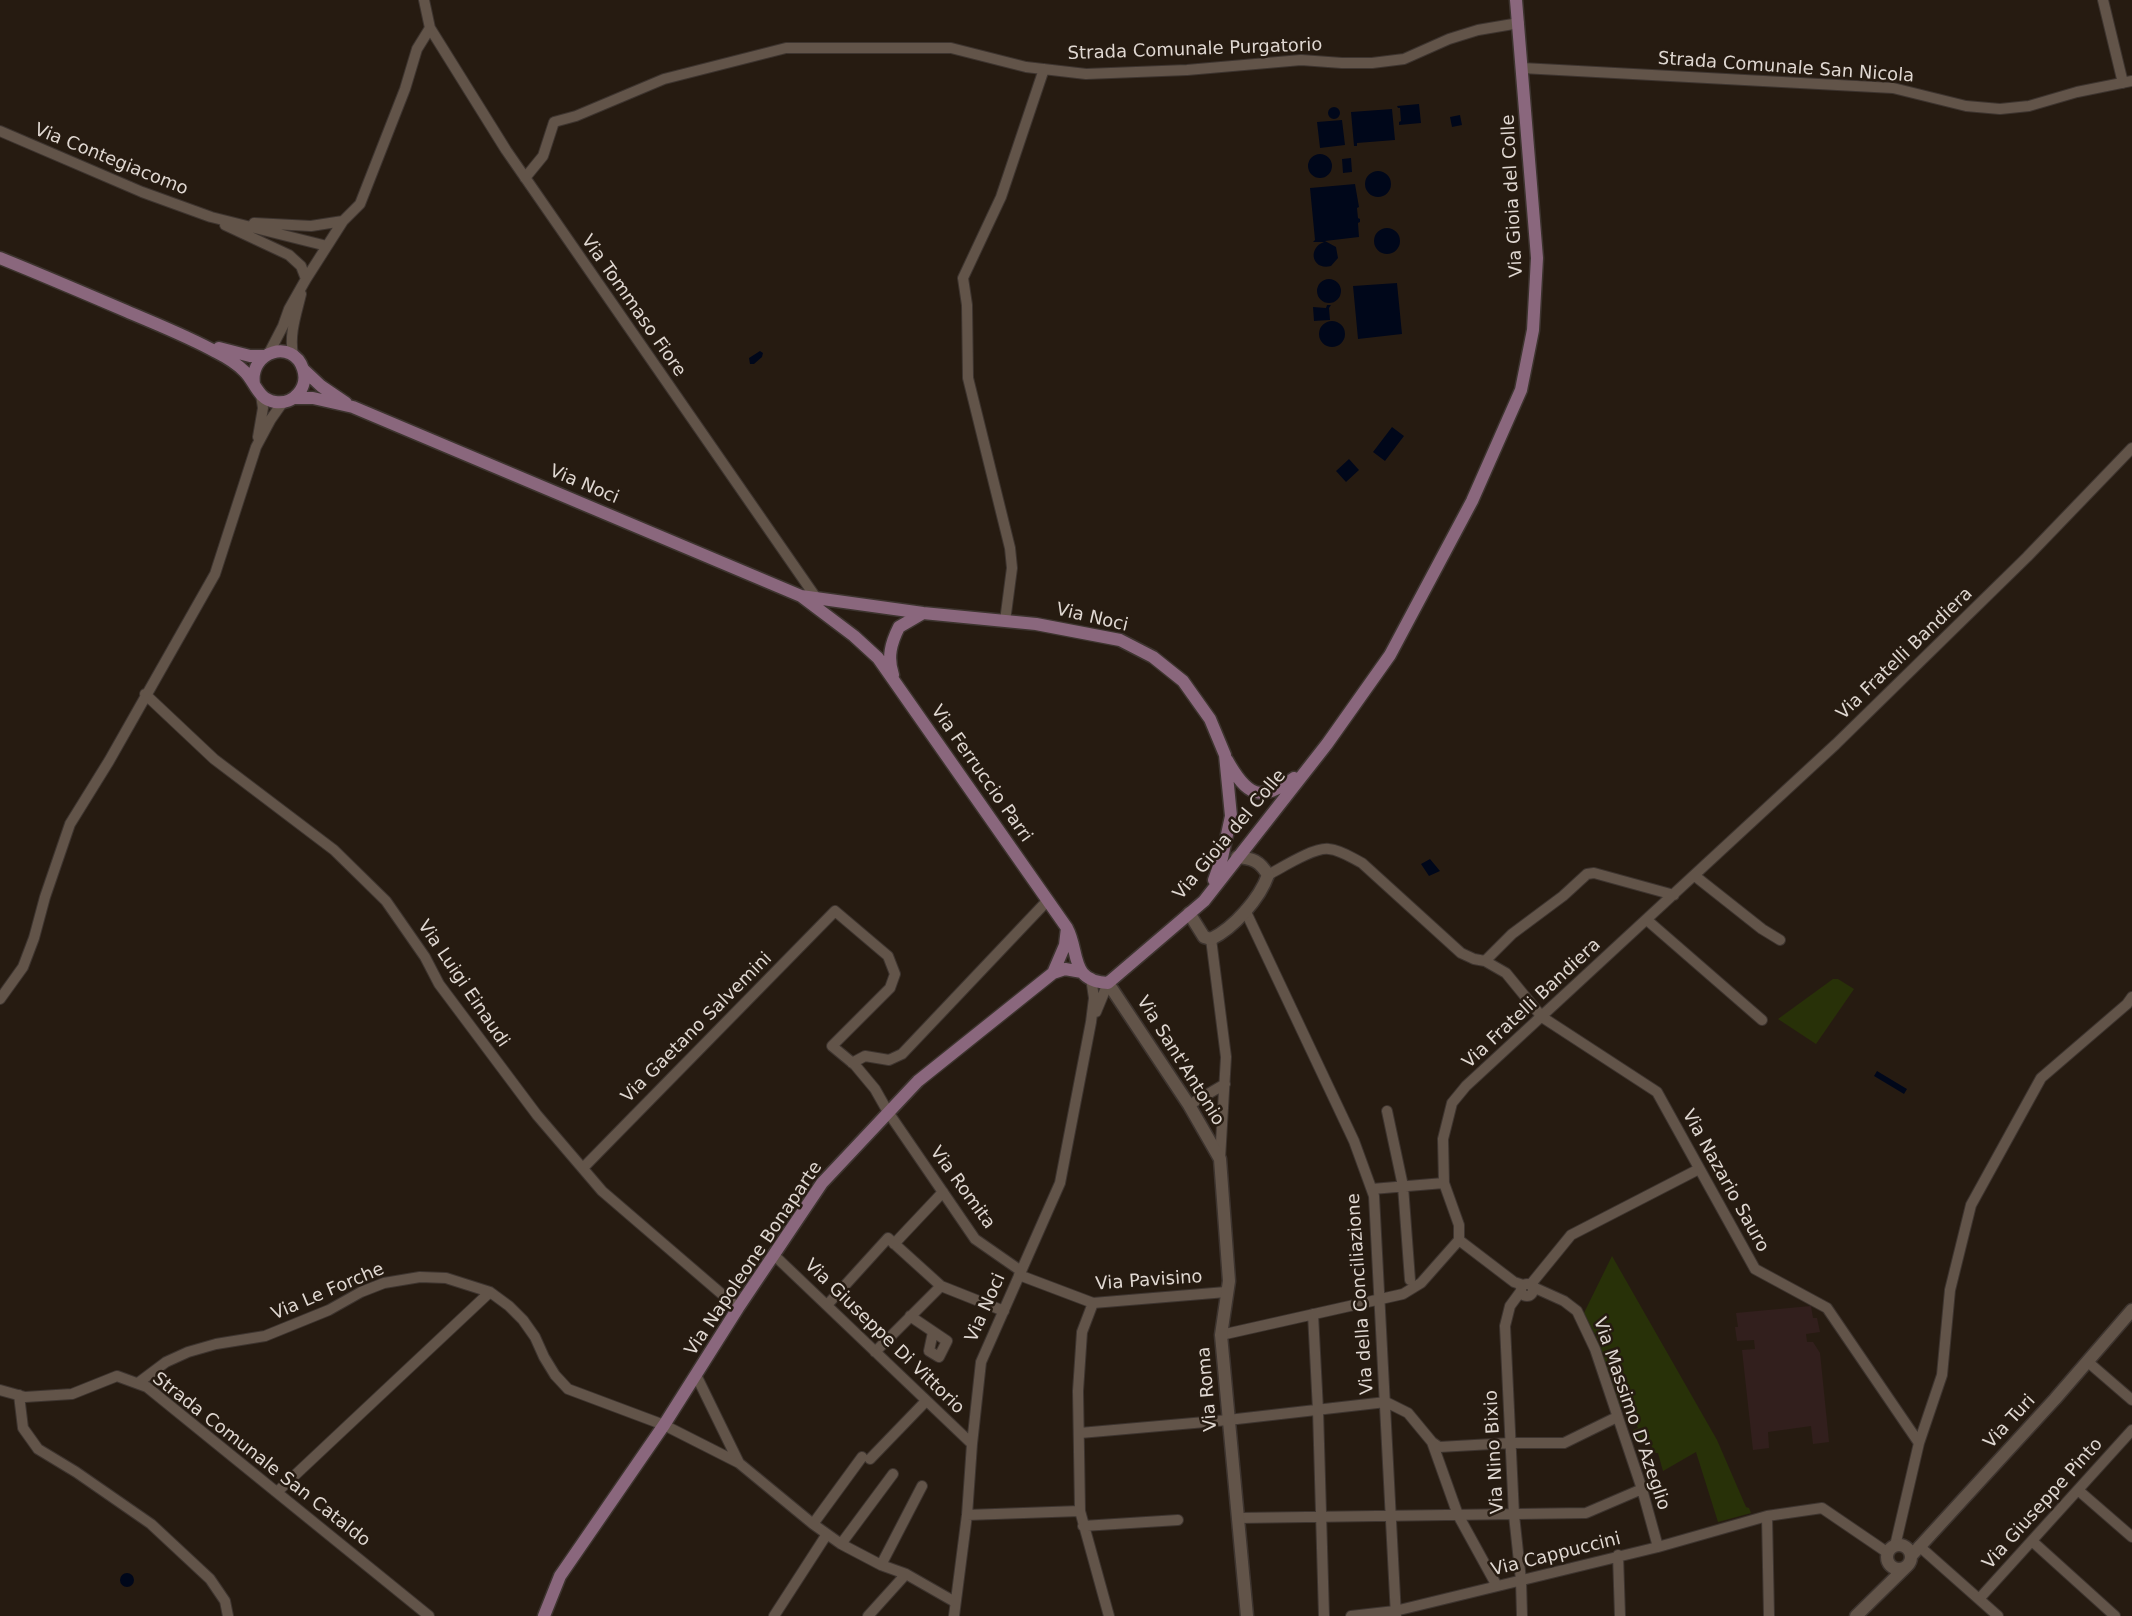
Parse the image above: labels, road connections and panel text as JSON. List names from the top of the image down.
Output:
{
  "streets": {
    "main road": [
      "Via Gioia del Colle",
      "Via Noci",
      "Via Ferruccio Parri",
      "Via Napoleone Bonaparte"
    ],
    "street": [
      "Strada Comunale Purgatorio",
      "Strada Comunale San Nicola",
      "Via Contegiacomo",
      "Via Tommaso Fiore",
      "Via Fratelli Bandiera",
      "Via Luigi Einaudi",
      "Via Gaetano Salvemini",
      "Via Sant'Antonio",
      "Via Nazario Sauro",
      "Via Romita",
      "Via Pavisino",
      "Via Le Forche",
      "Via della Conciliazione",
      "Via Giuseppe Di Vittorio",
      "Via Roma",
      "Via Massimo D'Azeglio",
      "Via Turi",
      "Via Nino Bixio",
      "Strada Comunale San Cataldo",
      "Via Giuseppe Pinto",
      "Via Cappuccini"
    ]
  },
  "crossings": [
    ["Strada Comunale Purgatorio", "Via Gioia del Colle"],
    ["Strada Comunale Purgatorio", "Via Tommaso Fiore"],
    ["Strada Comunale San Nicola", "Via Gioia del Colle"],
    ["Via Gioia del Colle", "Via Noci"],
    ["Via Gioia del Colle", "Via Sant'Antonio"],
    ["Via Tommaso Fiore", "Via Noci"],
    ["Via Noci", "Via Ferruccio Parri"],
    ["Via Noci", "Via Sant'Antonio"],
    ["Via Noci", "Via Romita"],
    ["Via Noci", "Via Pavisino"],
    ["Via Noci", "Via Giuseppe Di Vittorio"],
    ["Via Fratelli Bandiera", "Via Nazario Sauro"],
    ["Via Fratelli Bandiera", "Via Massimo D'Azeglio"],
    ["Via Ferruccio Parri", "Via Napoleone Bonaparte"],
    ["Via Luigi Einaudi", "Via Gaetano Salvemini"],
    ["Via Luigi Einaudi", "Via Napoleone Bonaparte"],
    ["Via Gaetano Salvemini", "Via Romita"],
    ["Via Sant'Antonio", "Via Roma"],
    ["Via Nazario Sauro", "Via Nino Bixio"],
    ["Via Romita", "Via Napoleone Bonaparte"],
    ["Via Romita", "Via Pavisino"],
    ["Via Napoleone Bonaparte", "Via Le Forche"],
    ["Via Napoleone Bonaparte", "Via Giuseppe Di Vittorio"],
    ["Via Pavisino", "Via Roma"],
    ["Via Le Forche", "Strada Comunale San Cataldo"],
    ["Via della Conciliazione", "Via Cappuccini"],
    ["Via Massimo D'Azeglio", "Via Nino Bixio"],
    ["Via Massimo D'Azeglio", "Via Cappuccini"],
    ["Via Turi", "Via Cappuccini"],
    ["Via Nino Bixio", "Via Cappuccini"]
  ]
}
